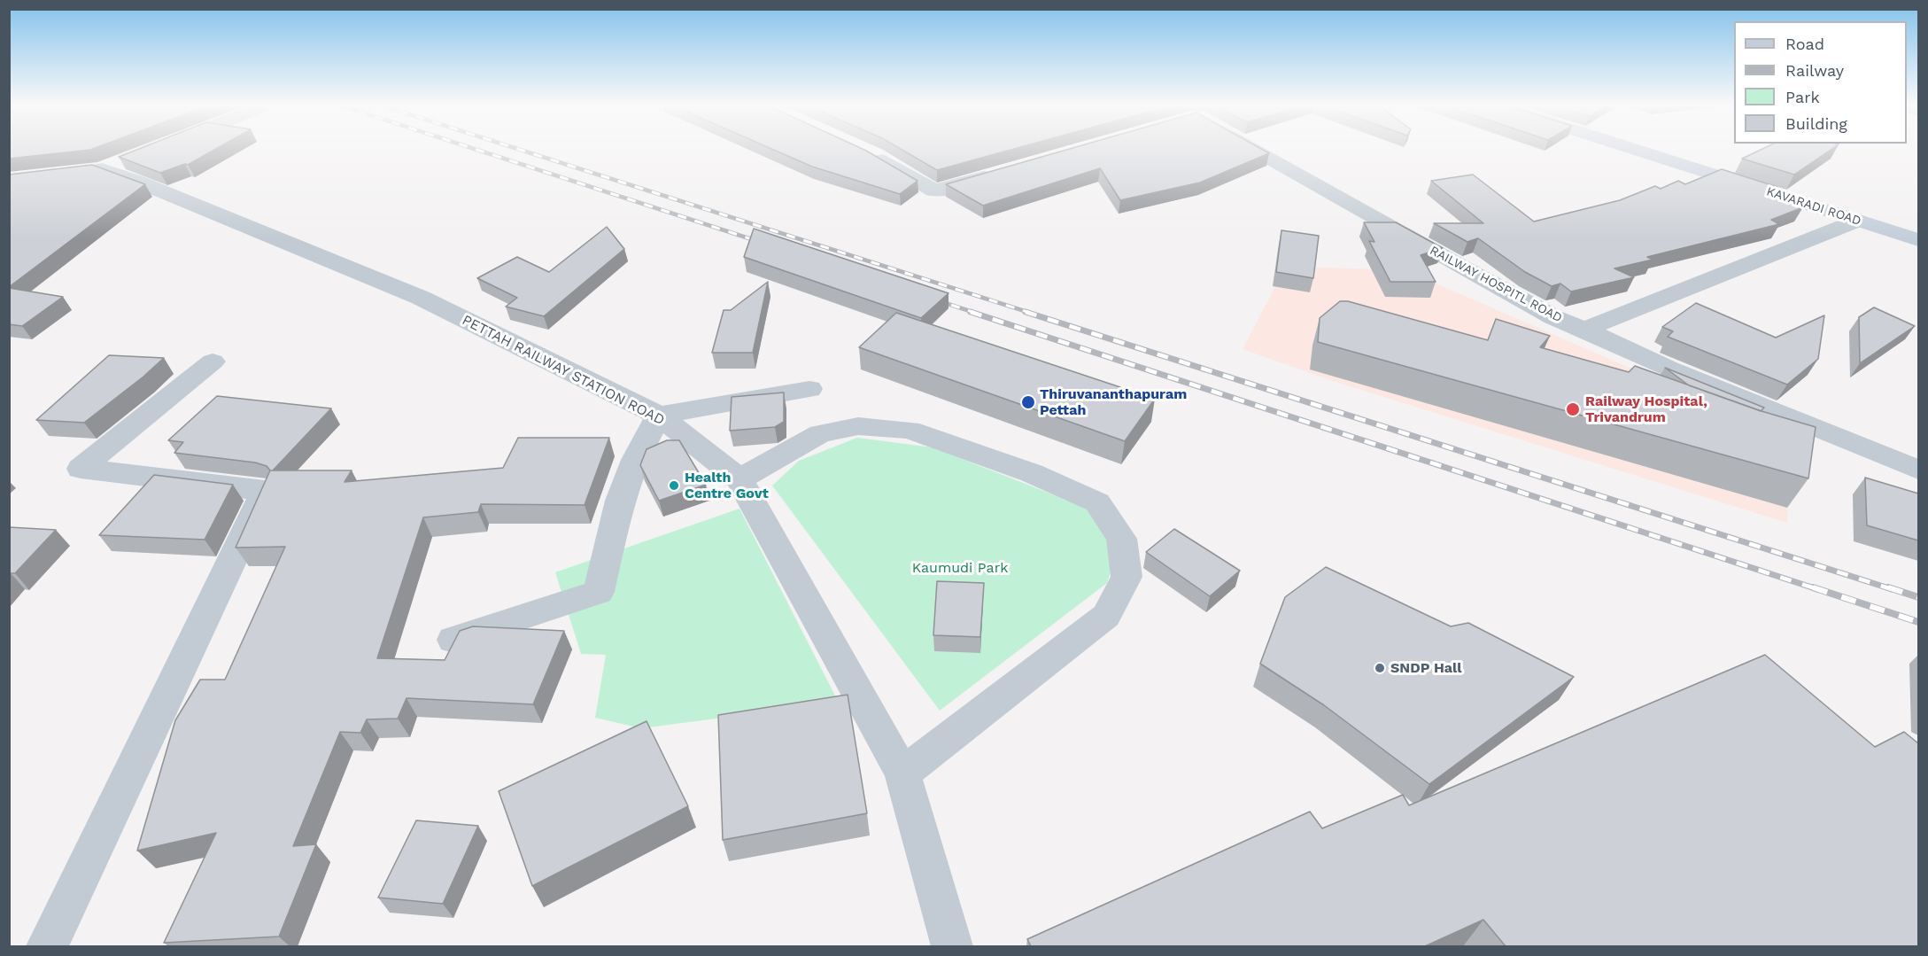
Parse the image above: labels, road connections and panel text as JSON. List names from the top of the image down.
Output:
{
  "streets": {
    "main road": ["KAVARADI ROAD"],
    "street": ["RAILWAY HOSPITL ROAD", "PETTAH RAILWAY STATION ROAD"]
  },
  "parks": ["Kaumudi Park"],
  "places": [
    "Thiruvananthapuram Pettah",
    "Railway Hospital, Trivandrum",
    "Health Centre Govt",
    "SNDP Hall"
  ],
  "legend": [
    "Road",
    "Railway",
    "Park",
    "Building"
  ]
}
